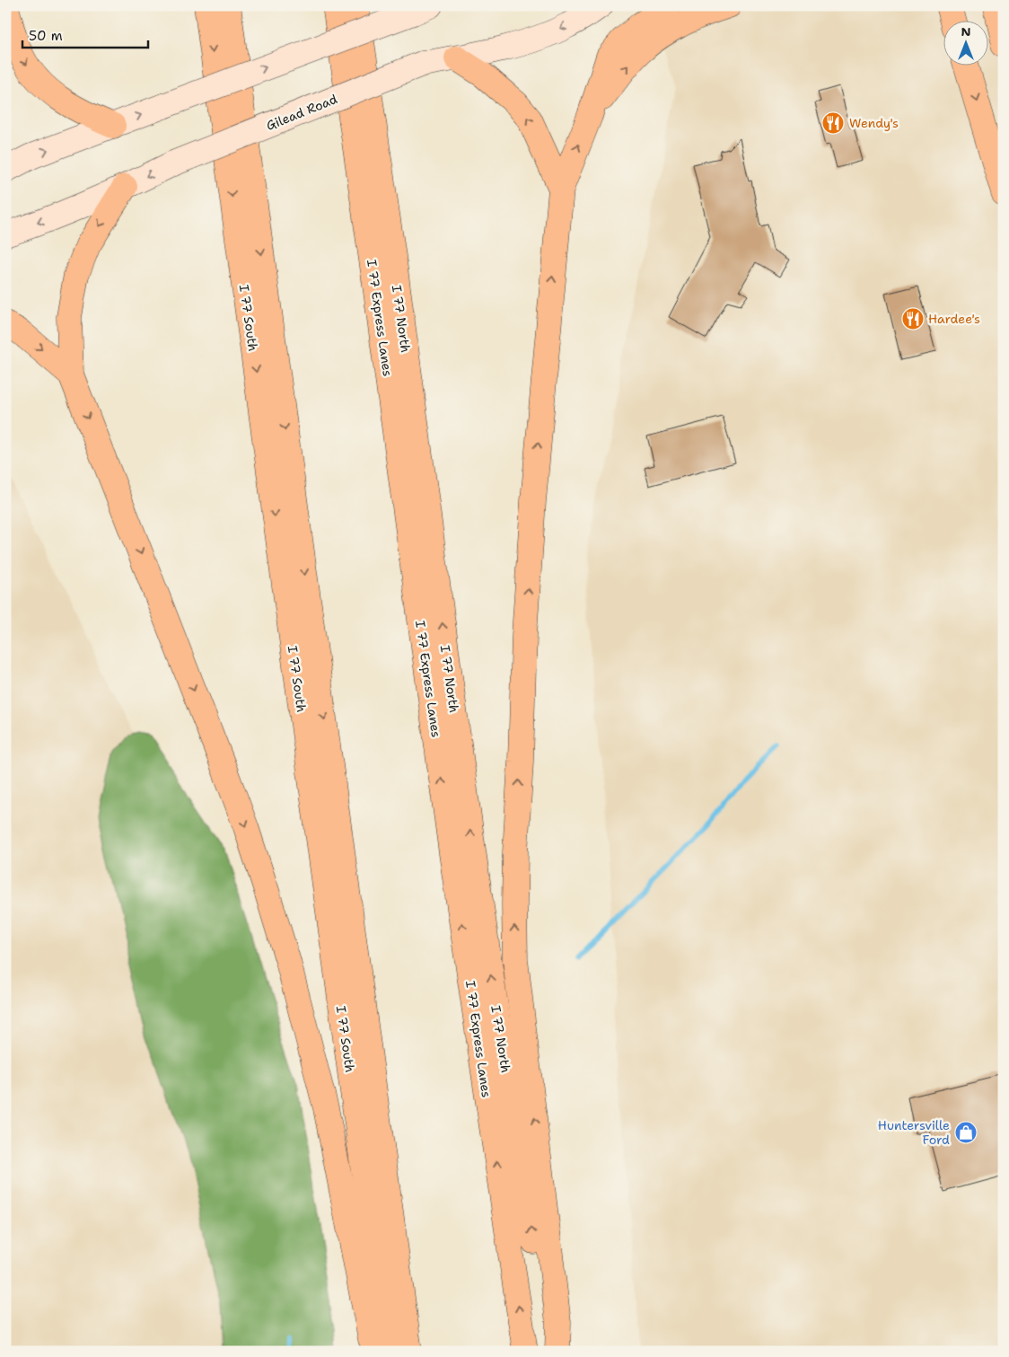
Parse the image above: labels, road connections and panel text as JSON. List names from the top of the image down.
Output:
{
  "streets": {
    "main road": [
      "Gilead Road",
      "I 77 South",
      "I 77 Express Lanes",
      "I 77 North"
    ]
  },
  "places": {
    "restaurant": ["Wendy's", "Hardee's"],
    "shop": ["Huntersville Ford"]
  },
  "scale_bar": "50 m",
  "north": "top"
}
